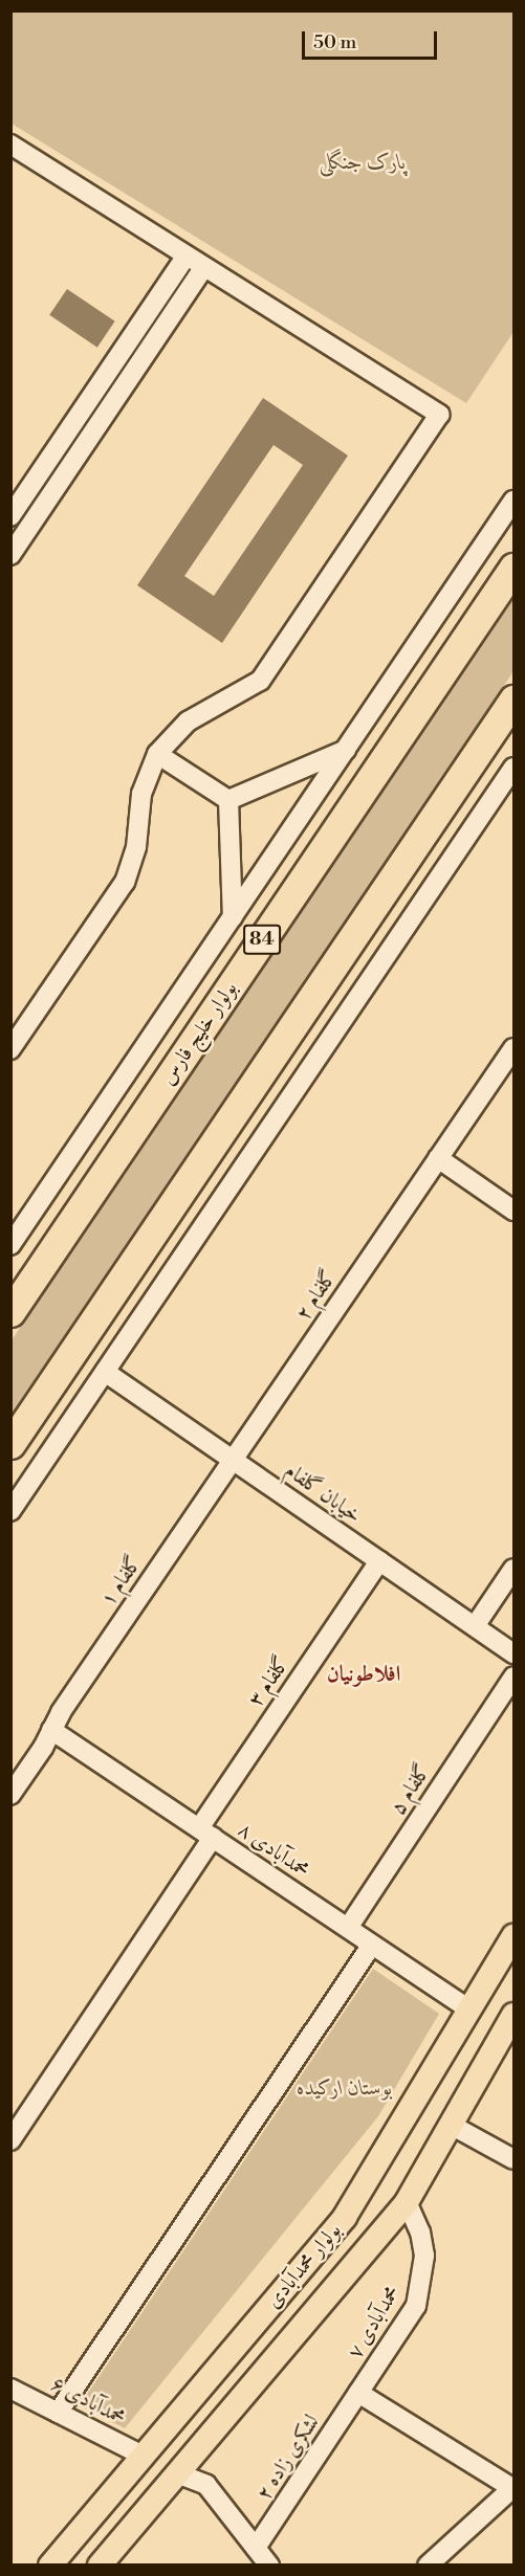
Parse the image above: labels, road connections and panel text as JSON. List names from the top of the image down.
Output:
{
  "streets": {
    "highway": ["84", "بولوار خلیج فارس"],
    "main road": ["بولوار محمدآبادی"],
    "street": [
      "گلفام ۲",
      "خیابان گلفام",
      "گلفام ۱",
      "گلفام ۳",
      "گلفام ۵",
      "محمدآبادی ۸",
      "محمدآبادی ۷",
      "محمدآبادی ۶",
      "لشکری زاده ۲"
    ]
  },
  "crossings": [
    ["گلفام ۲", "خیابان گلفام"],
    ["گلفام ۲", "گلفام ۱"],
    ["خیابان گلفام", "گلفام ۱"],
    ["خیابان گلفام", "گلفام ۳"],
    ["گلفام ۱", "محمدآبادی ۸"],
    ["گلفام ۳", "محمدآبادی ۸"],
    ["گلفام ۵", "محمدآبادی ۸"],
    ["محمدآبادی ۸", "بولوار محمدآبادی"],
    ["بولوار محمدآبادی", "محمدآبادی ۷"],
    ["بولوار محمدآبادی", "محمدآبادی ۶"],
    ["محمدآبادی ۷", "لشکری زاده ۲"]
  ],
  "districts": ["افلاطونیان"],
  "parks": ["پارک جنگلی", "بوستان ارکیده"],
  "scale_bar": "50 m"
}
